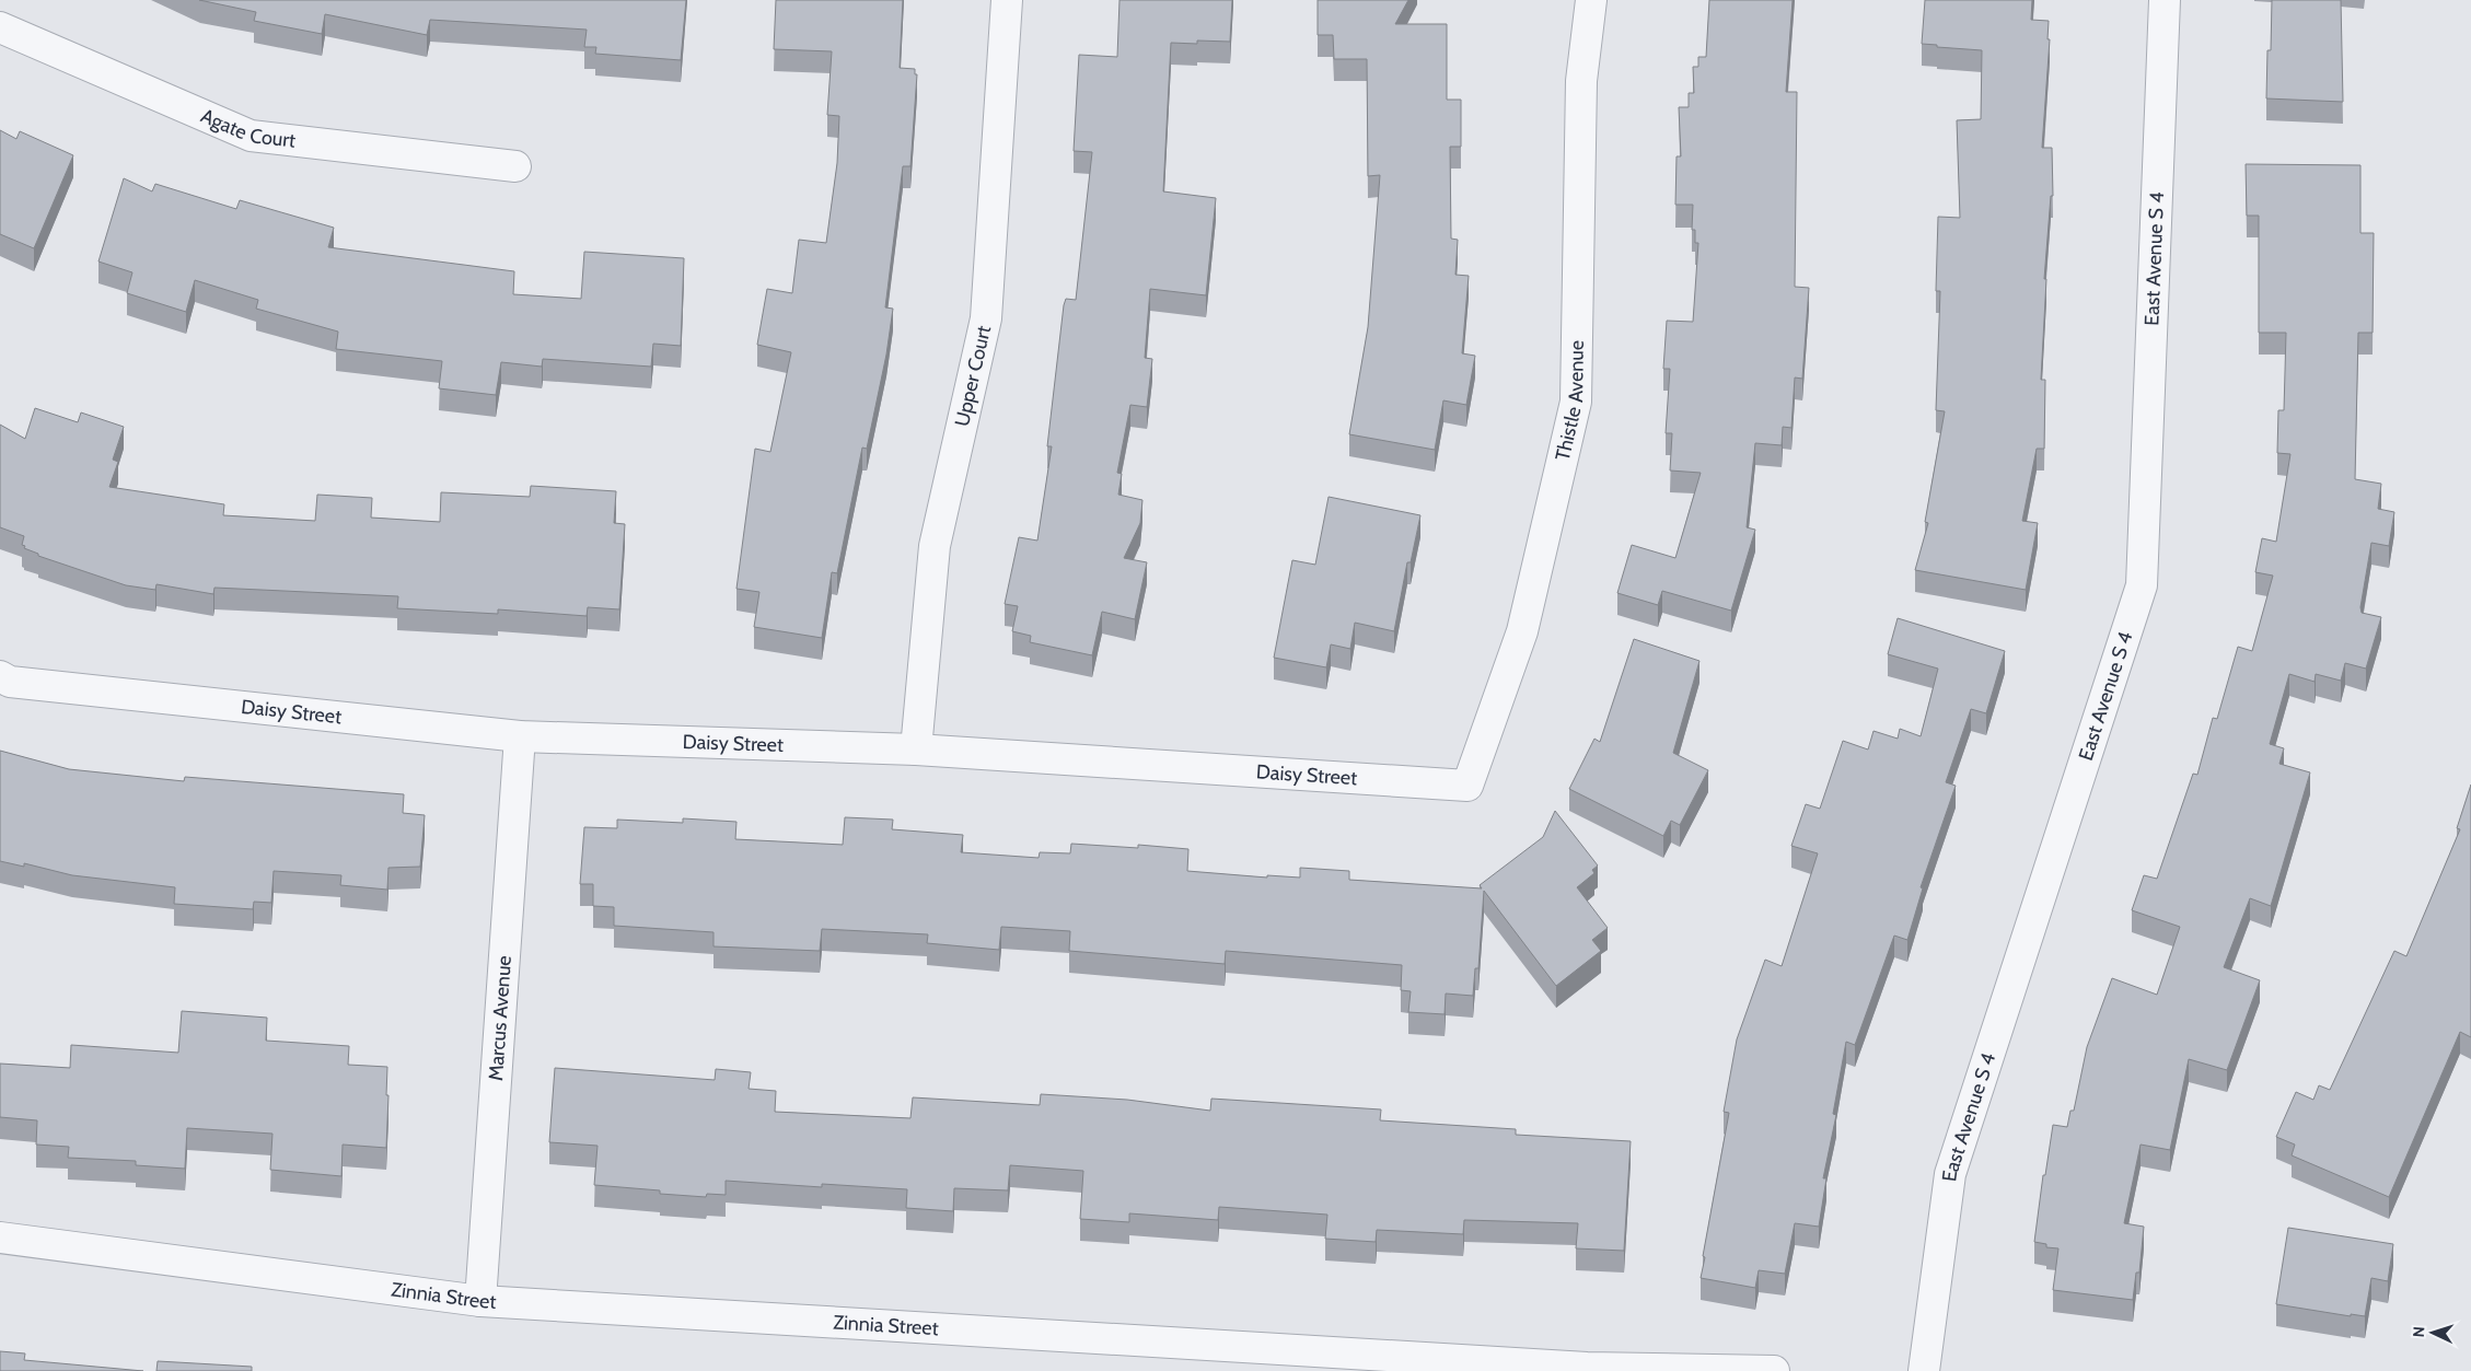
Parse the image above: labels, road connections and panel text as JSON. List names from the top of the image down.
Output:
{
  "streets": {
    "street": [
      "Agate Court",
      "East Avenue S 4",
      "Upper Court",
      "Thistle Avenue",
      "Daisy Street",
      "Marcus Avenue",
      "Zinnia Street"
    ]
  },
  "crossings": [
    ["Upper Court", "Daisy Street"],
    ["Thistle Avenue", "Daisy Street"],
    ["Daisy Street", "Marcus Avenue"],
    ["Marcus Avenue", "Zinnia Street"]
  ],
  "north": "left"
}
